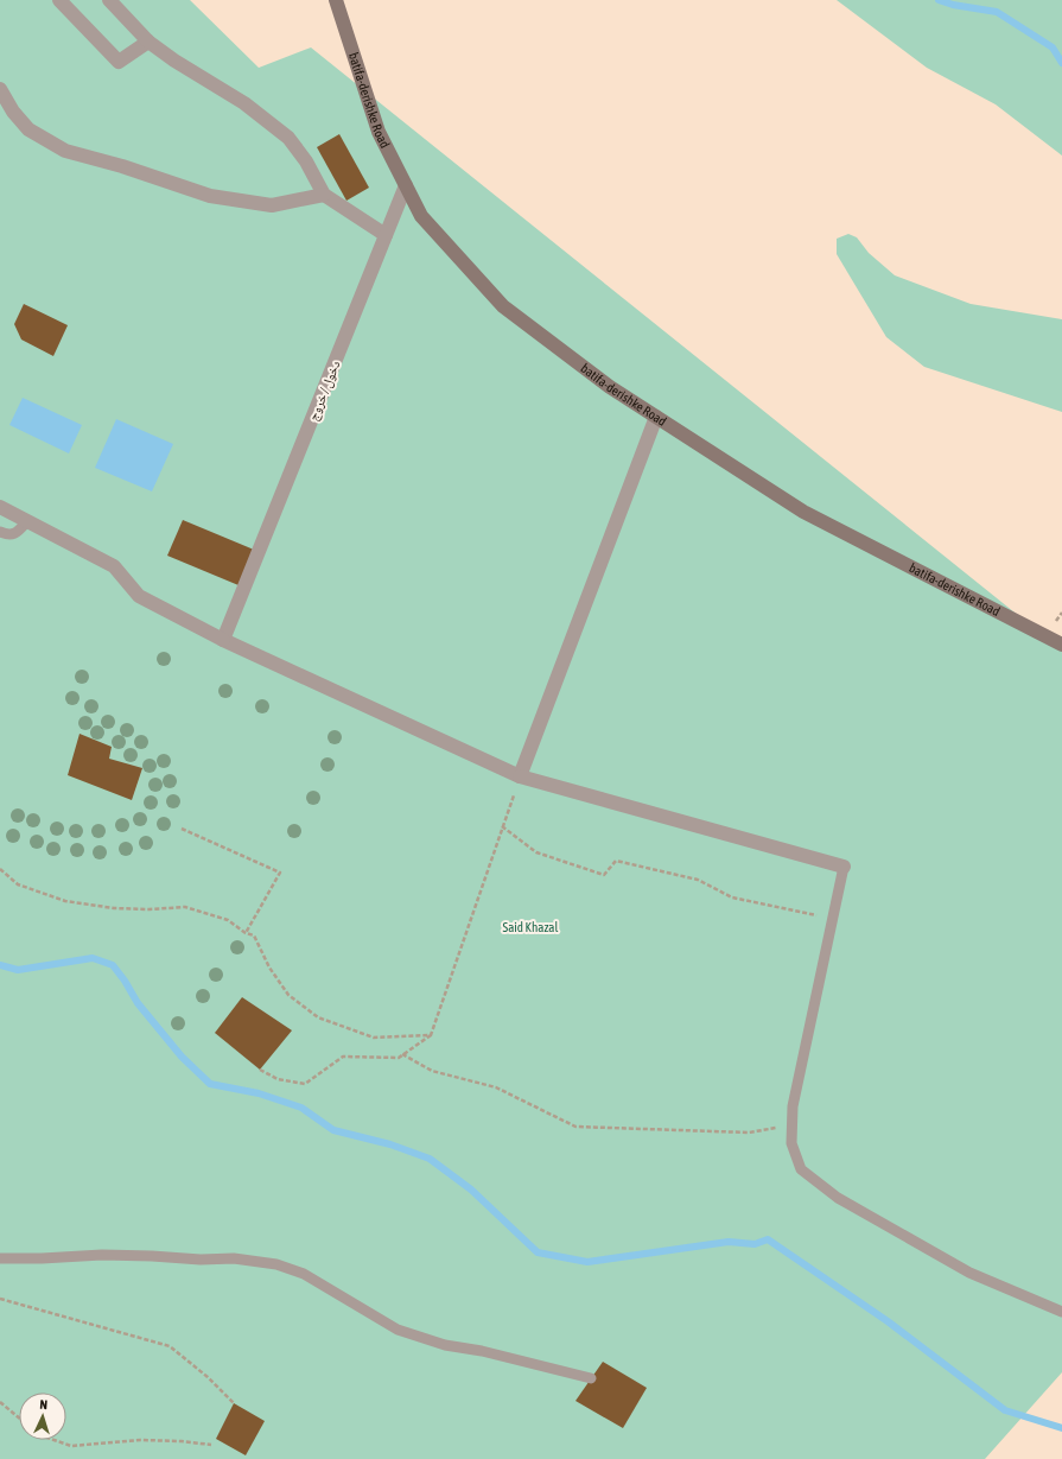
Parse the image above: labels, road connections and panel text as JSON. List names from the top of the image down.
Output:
{
  "streets": {
    "main road": ["batifa-derishke Road"],
    "street": ["دخول / خروج"]
  },
  "crossings": [
    ["batifa-derishke Road", "دخول / خروج"]
  ],
  "parks": ["Said Khazal"],
  "north": "top"
}
